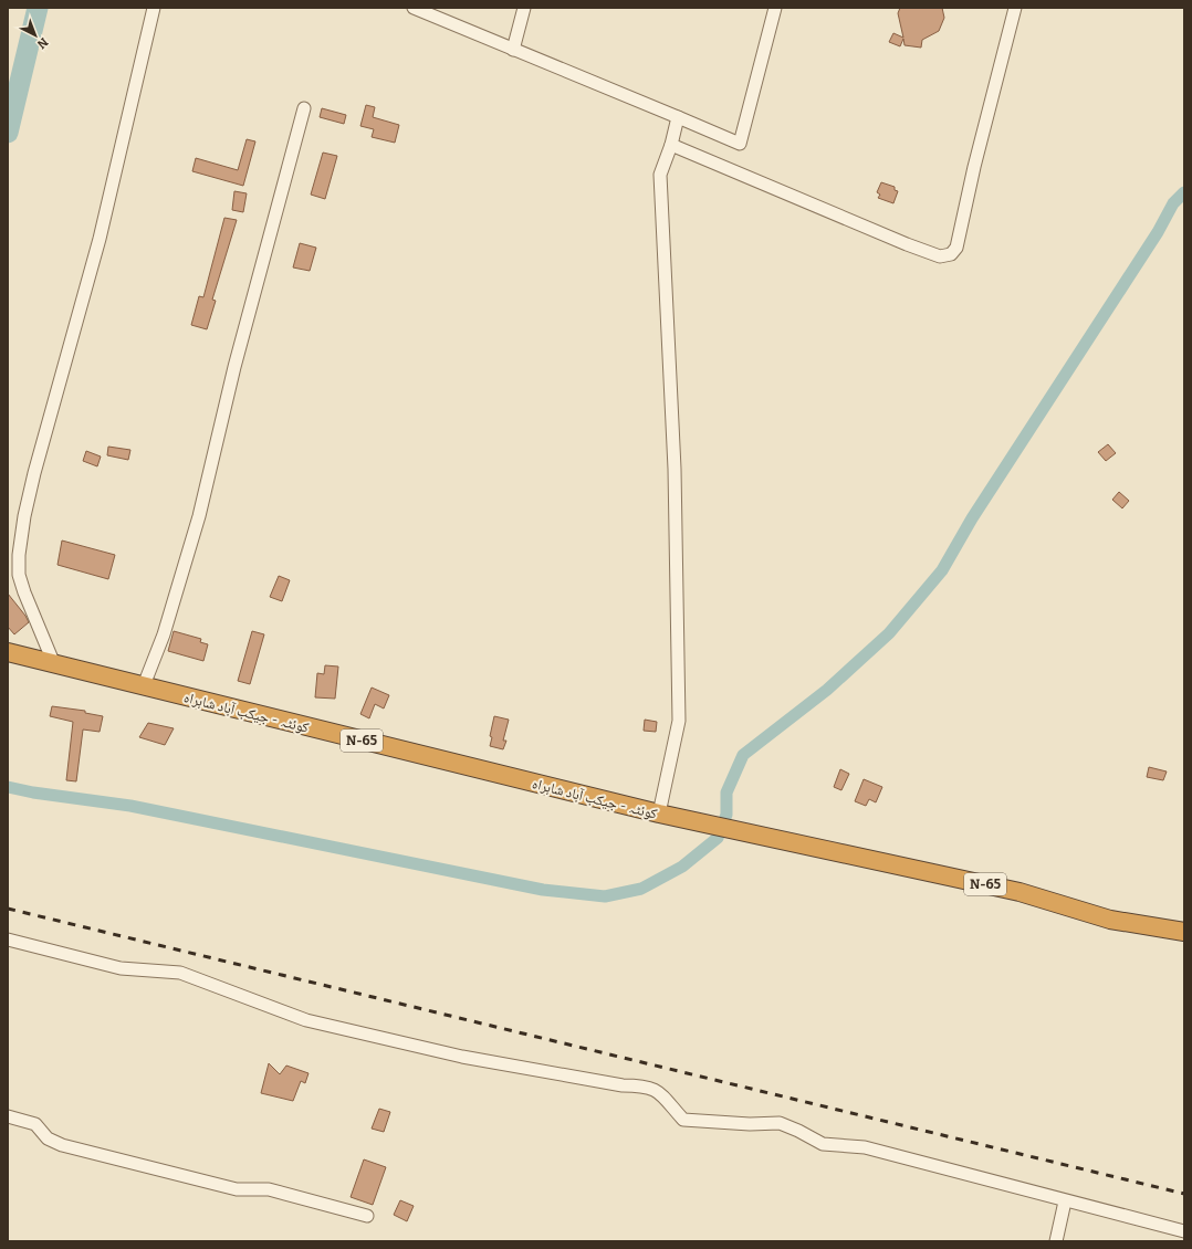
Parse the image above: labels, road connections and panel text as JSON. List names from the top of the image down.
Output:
{
  "streets": {
    "highway": ["کوئٹہ - جیکب آباد شاہراہ", "N-65"]
  },
  "north": "bottom right"
}
